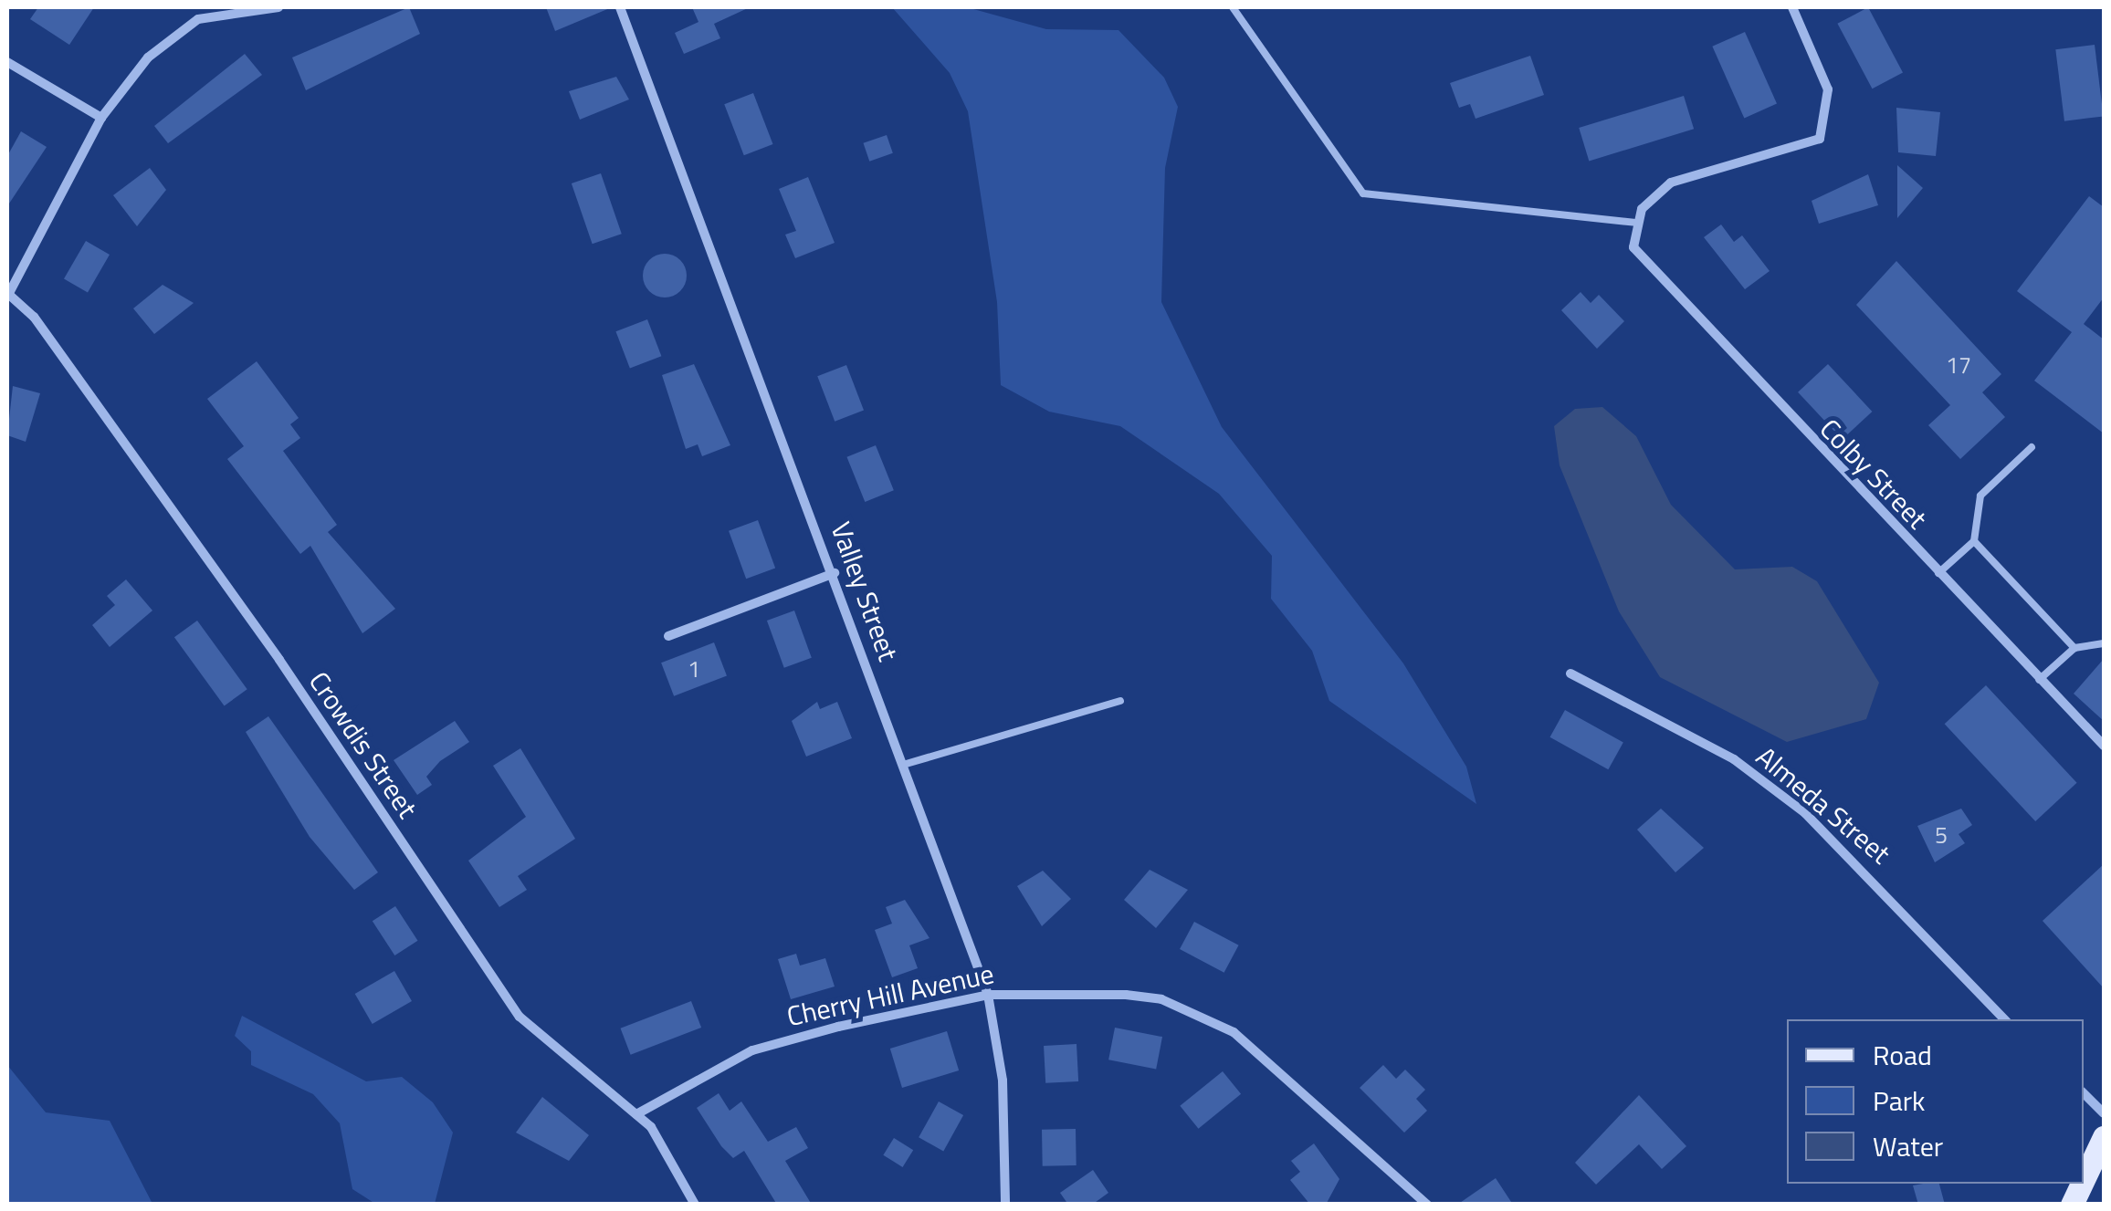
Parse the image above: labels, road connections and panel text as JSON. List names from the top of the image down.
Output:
{
  "streets": {
    "street": [
      "Colby Street",
      "Valley Street",
      "Crowdis Street",
      "Almeda Street",
      "Cherry Hill Avenue"
    ]
  },
  "crossings": [
    ["Valley Street", "Cherry Hill Avenue"],
    ["Crowdis Street", "Cherry Hill Avenue"]
  ],
  "house_numbers": ["17", "1", "5"],
  "legend": ["Road", "Park", "Water"]
}
